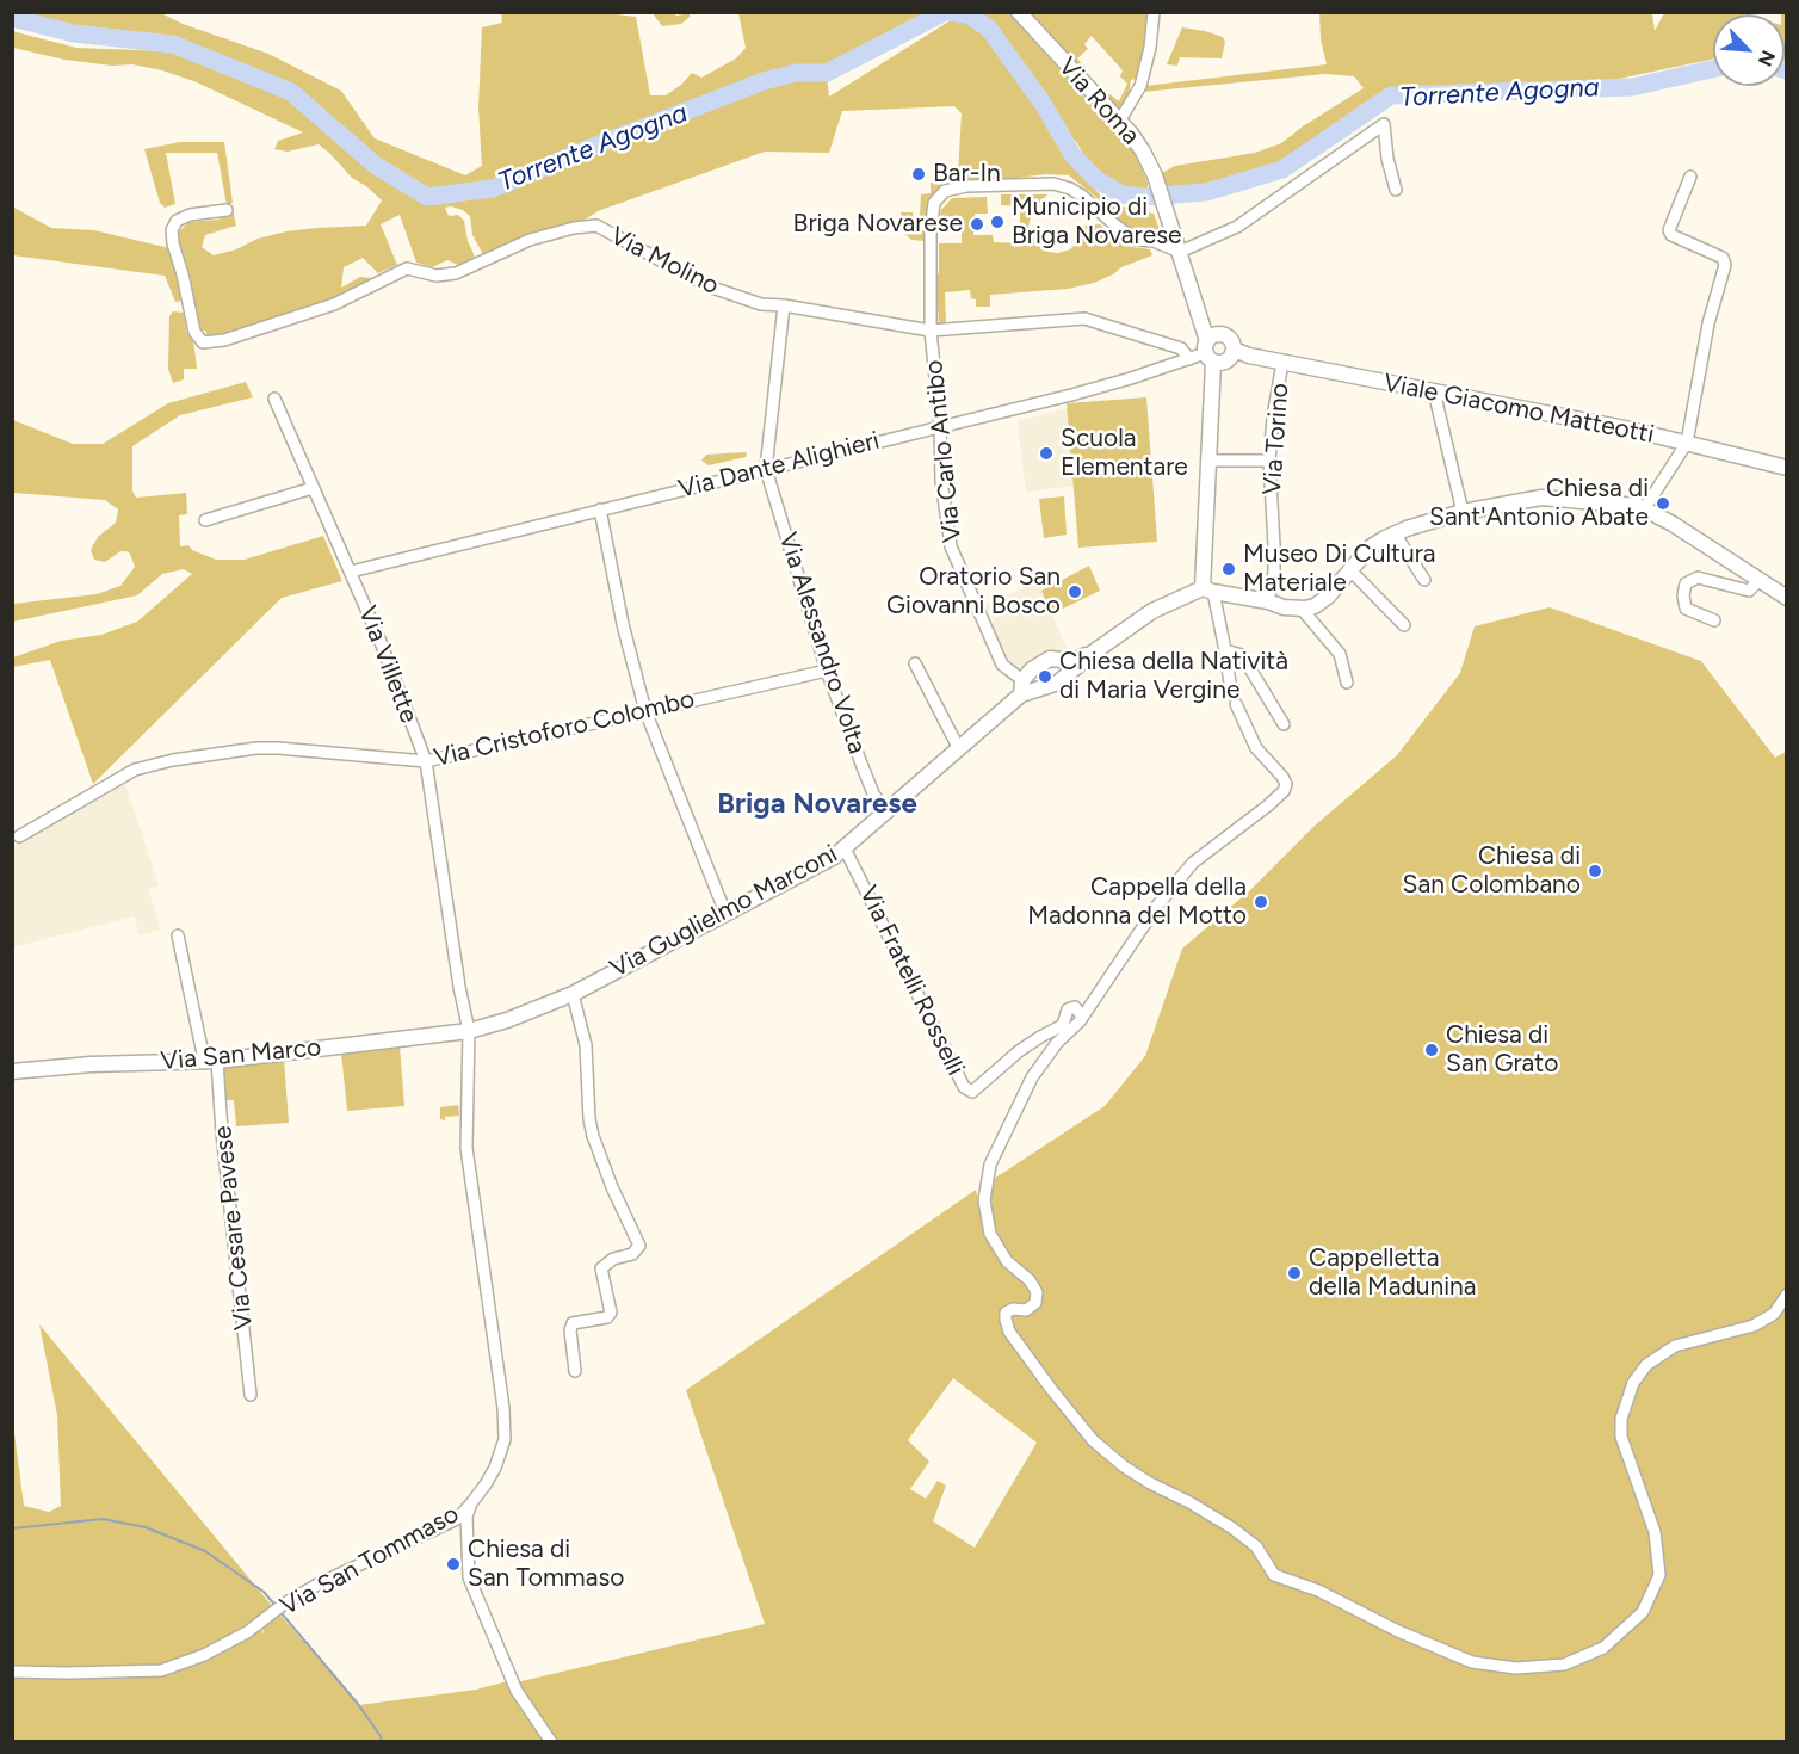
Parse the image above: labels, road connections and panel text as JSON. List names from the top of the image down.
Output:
{
  "streets": {
    "street": [
      "Via Roma",
      "Via Molino",
      "Viale Giacomo Matteotti",
      "Via Torino",
      "Via Carlo Antibo",
      "Via Dante Alighieri",
      "Via Alessandro Volta",
      "Via Villette",
      "Via Cristoforo Colombo",
      "Via Guglielmo Marconi",
      "Via Fratelli Rosselli",
      "Via San Marco",
      "Via Cesare Pavese",
      "Via San Tommaso"
    ]
  },
  "crossings": [
    ["Via Roma", "Viale Giacomo Matteotti"],
    ["Via Roma", "Via Carlo Antibo"],
    ["Via Roma", "Via Dante Alighieri"],
    ["Via Roma", "Via Guglielmo Marconi"],
    ["Via Molino", "Via Carlo Antibo"],
    ["Via Molino", "Via Dante Alighieri"],
    ["Viale Giacomo Matteotti", "Via Torino"],
    ["Viale Giacomo Matteotti", "Via Dante Alighieri"],
    ["Via Carlo Antibo", "Via Dante Alighieri"],
    ["Via Carlo Antibo", "Via Guglielmo Marconi"],
    ["Via Dante Alighieri", "Via Alessandro Volta"],
    ["Via Dante Alighieri", "Via Villette"],
    ["Via Alessandro Volta", "Via Cristoforo Colombo"],
    ["Via Alessandro Volta", "Via Guglielmo Marconi"],
    ["Via Villette", "Via Cristoforo Colombo"],
    ["Via Villette", "Via Guglielmo Marconi"],
    ["Via Villette", "Via San Marco"],
    ["Via Villette", "Via San Tommaso"],
    ["Via Guglielmo Marconi", "Via Fratelli Rosselli"],
    ["Via Guglielmo Marconi", "Via San Marco"],
    ["Via Guglielmo Marconi", "Via San Tommaso"],
    ["Via San Marco", "Via Cesare Pavese"],
    ["Via San Marco", "Via San Tommaso"]
  ],
  "districts": ["Briga Novarese"],
  "water": ["Torrente Agogna"],
  "places": [
    "Bar-In",
    "Municipio di Briga Novarese",
    "Briga Novarese",
    "Scuola Elementare",
    "Chiesa di Sant'Antonio Abate",
    "Museo Di Cultura Materiale",
    "Oratorio San Giovanni Bosco",
    "Chiesa della Natività di Maria Vergine",
    "Chiesa di San Colombano",
    "Cappella della Madonna del Motto",
    "Chiesa di San Grato",
    "Cappelletta della Madunina",
    "Chiesa di San Tommaso"
  ],
  "north": "bottom right"
}
